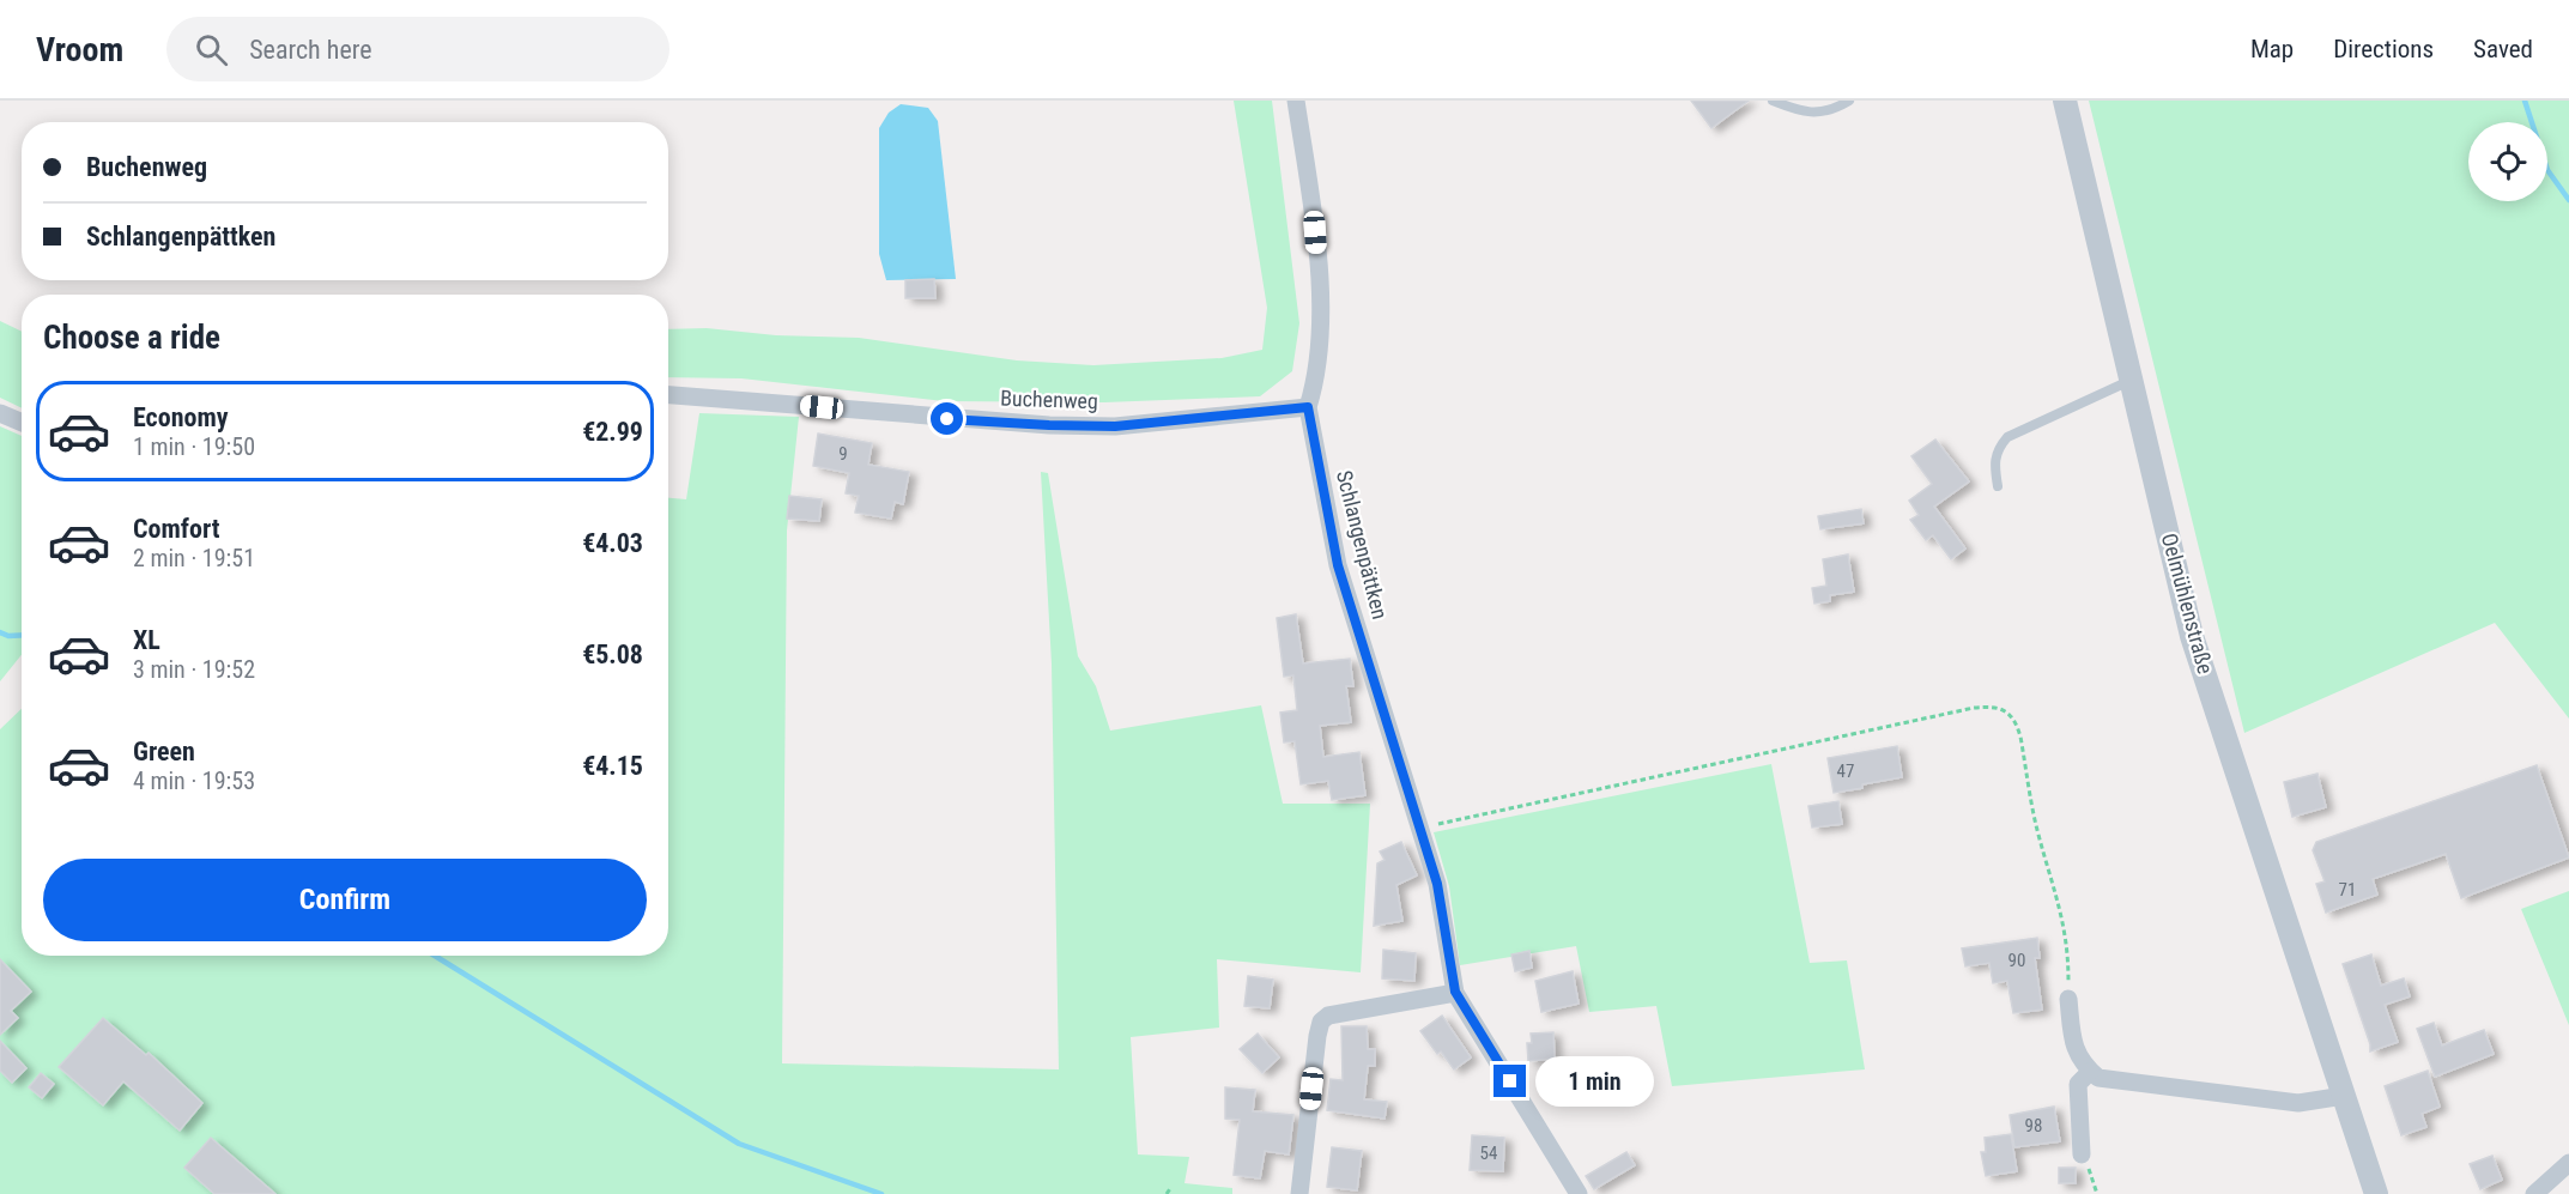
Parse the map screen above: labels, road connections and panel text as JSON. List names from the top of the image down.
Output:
{
  "streets": {
    "street": ["Buchenweg", "Schlangenpättken", "Oelmühlenstraße"]
  },
  "crossings": [
    ["Buchenweg", "Schlangenpättken"]
  ],
  "house_numbers": [
    "9",
    "47",
    "71",
    "90",
    "98",
    "54"
  ],
  "page": {
    "header": "Vroom",
    "search": "Search here",
    "nav": ["Map", "Directions", "Saved"],
    "banner": ["Buchenweg", "Schlangenpättken"],
    "heading": "Choose a ride",
    "list": [
      {
        "name": "Economy",
        "note": "1 min · 19:50",
        "value": "€2.99"
      },
      {
        "name": "Comfort",
        "note": "2 min · 19:51",
        "value": "€4.03"
      },
      {
        "name": "XL",
        "note": "3 min · 19:52",
        "value": "€5.08"
      },
      {
        "name": "Green",
        "note": "4 min · 19:53",
        "value": "€4.15"
      }
    ],
    "buttons": "Confirm",
    "bubble": "1 min"
  }
}
